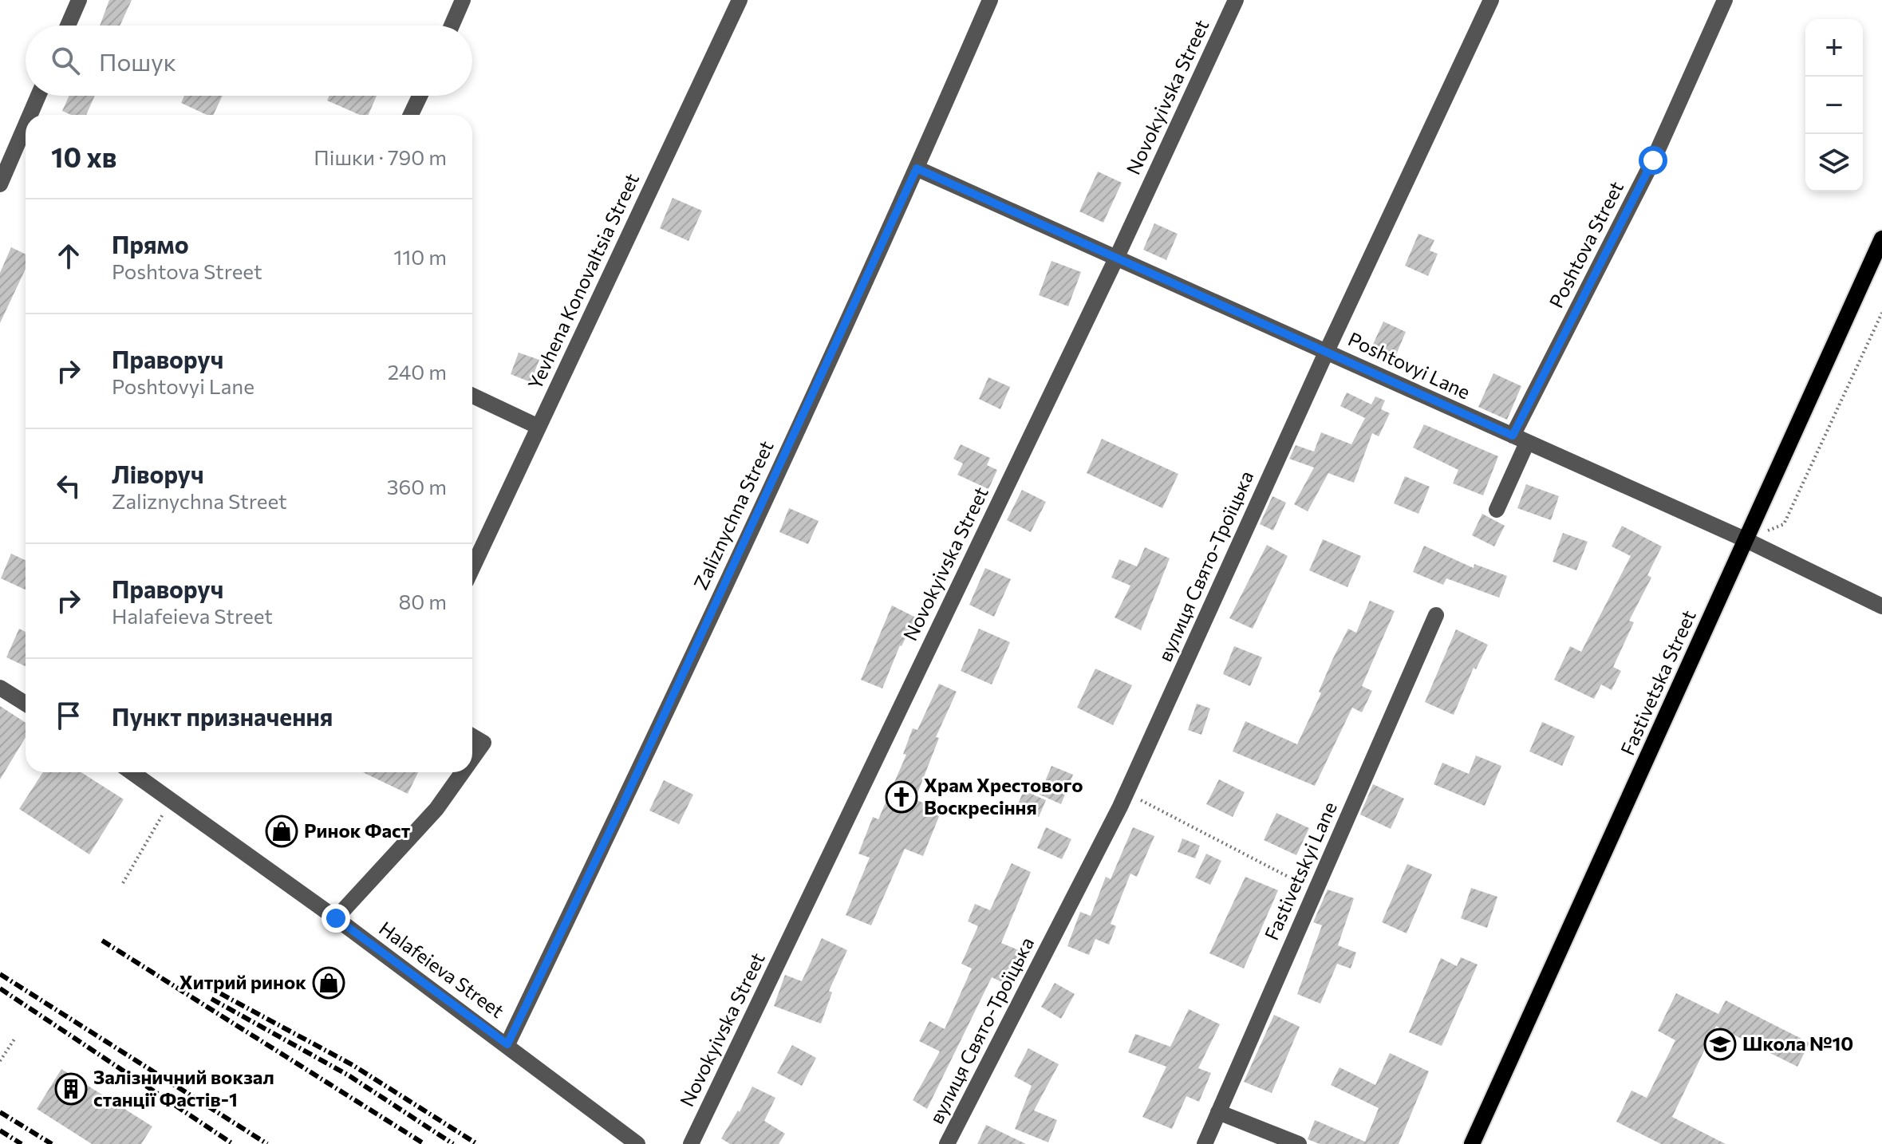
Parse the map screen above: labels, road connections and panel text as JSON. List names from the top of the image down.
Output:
{
  "streets": {
    "main road": ["Fastivetska Street"],
    "street": [
      "Novokyivska Street",
      "Poshtova Street",
      "Yevhena Konovaltsia Street",
      "Poshtovyi Lane",
      "Zaliznychna Street",
      "вулиця Свято-Троїцька",
      "Fastivetskyi Lane",
      "Halafeieva Street"
    ]
  },
  "crossings": [
    ["Novokyivska Street", "Poshtovyi Lane"],
    ["Poshtova Street", "Poshtovyi Lane"],
    ["Poshtovyi Lane", "Zaliznychna Street"],
    ["Poshtovyi Lane", "вулиця Свято-Троїцька"],
    ["Poshtovyi Lane", "Fastivetska Street"],
    ["Zaliznychna Street", "Halafeieva Street"]
  ],
  "places": {
    "church": ["Храм Хрестового Воскресіння"],
    "shop": ["Ринок Фаст", "Хитрий ринок"],
    "school or university": ["Школа №10"],
    "building": ["Залізничний вокзал станції Фастів-1"]
  },
  "page": {
    "map_buttons": ["+", "−"],
    "search": "Пошук",
    "heading": ["10 хв", "Пішки · 790 m"],
    "list": [
      ["Прямо", "Poshtova Street", "110 m"],
      ["Праворуч", "Poshtovyi Lane", "240 m"],
      ["Ліворуч", "Zaliznychna Street", "360 m"],
      ["Праворуч", "Halafeieva Street", "80 m"],
      "Пункт призначення"
    ]
  }
}
